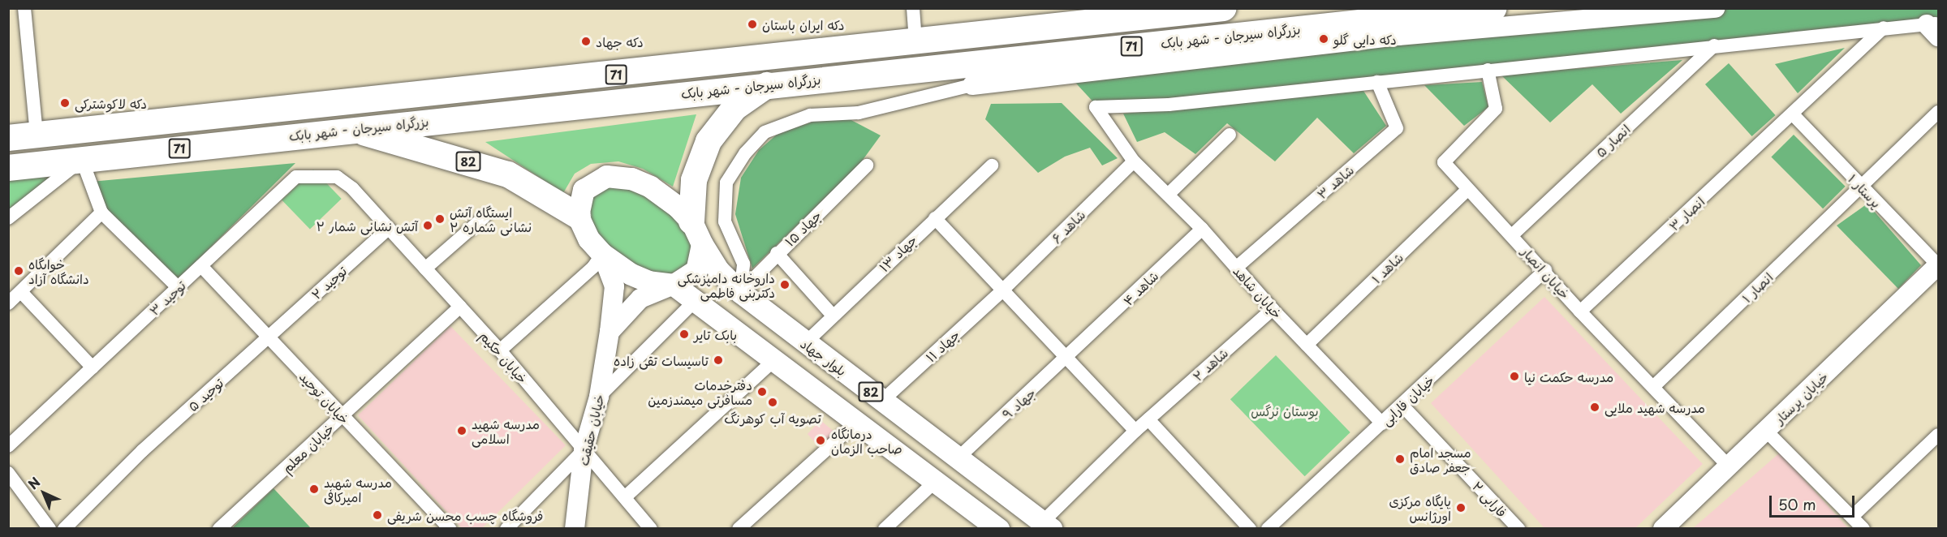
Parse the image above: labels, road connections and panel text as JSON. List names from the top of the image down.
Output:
{
  "streets": {
    "highway": ["بزرگراه سیرجان - شهر بابک", "71", "82"],
    "main road": ["بلوار جهاد"],
    "street": [
      "انصار ۵",
      "شاهد ۳",
      "پرستار ۱",
      "انصار ۳",
      "شاهد ۶",
      "جهاد ۱۵",
      "جهاد ۱۳",
      "شاهد ۱",
      "خیابان انصار",
      "توحید ۲",
      "انصار ۱",
      "شاهد ۴",
      "خیابان شاهد",
      "توحید ۳",
      "جهاد ۱۱",
      "خیابان حکیم",
      "شاهد ۲",
      "توحید ۵",
      "خیابان توحید",
      "خیابان پرستار",
      "خیابان فارابی",
      "جهاد ۹",
      "خیابان حقیقت",
      "خیابان معلم",
      "فارابی ۲"
    ]
  },
  "crossings": [
    ["بزرگراه سیرجان - شهر بابک", "82"],
    ["انصار ۵", "خیابان انصار"],
    ["82", "بلوار جهاد"],
    ["82", "خیابان حقیقت"],
    ["شاهد ۳", "خیابان شاهد"],
    ["پرستار ۱", "انصار ۳"],
    ["پرستار ۱", "انصار ۱"],
    ["پرستار ۱", "خیابان پرستار"],
    ["انصار ۳", "خیابان انصار"],
    ["شاهد ۶", "خیابان شاهد"],
    ["شاهد ۶", "جهاد ۱۱"],
    ["جهاد ۱۵", "بلوار جهاد"],
    ["جهاد ۱۳", "بلوار جهاد"],
    ["شاهد ۱", "خیابان انصار"],
    ["شاهد ۱", "خیابان شاهد"],
    ["خیابان انصار", "انصار ۱"],
    ["خیابان انصار", "خیابان پرستار"],
    ["خیابان انصار", "خیابان فارابی"],
    ["توحید ۲", "خیابان حکیم"],
    ["توحید ۲", "توحید ۵"],
    ["توحید ۲", "خیابان توحید"],
    ["شاهد ۴", "خیابان شاهد"],
    ["شاهد ۴", "جهاد ۹"],
    ["خیابان شاهد", "شاهد ۲"],
    ["خیابان شاهد", "خیابان فارابی"],
    ["توحید ۳", "خیابان حکیم"],
    ["توحید ۳", "خیابان توحید"],
    ["جهاد ۱۱", "بلوار جهاد"],
    ["خیابان حکیم", "خیابان حقیقت"],
    ["خیابان حکیم", "خیابان معلم"],
    ["بلوار جهاد", "شاهد ۲"],
    ["بلوار جهاد", "جهاد ۹"],
    ["بلوار جهاد", "خیابان حقیقت"],
    ["توحید ۵", "خیابان توحید"],
    ["خیابان توحید", "خیابان معلم"],
    ["خیابان فارابی", "فارابی ۲"]
  ],
  "parks": ["بوستان نرگس"],
  "places": [
    "دکه ایران باستان",
    "دکه دایی گلو",
    "دکه جهاد",
    "دکه لاکوشترکی",
    "ایستگاه آتش نشانی شماره ۲",
    "آتش نشانی شمار ۲",
    "خوابگاه دانشگاه آزاد",
    "داروخانه دامپزشکی دکتربنی فاطمی",
    "بابک تایر",
    "تاسیسات تقی زاده",
    "مدرسه حکمت نیا",
    "دفترخدمات مسافرتی میمندزمین",
    "تصویه آب کوهرنگ",
    "مدرسه شهید ملایی",
    "مدرسه شهید اسلامی",
    "درمانگاه صاحب الزمان",
    "مسجد امام جعفر صادق",
    "مدرسه شهید امیرکافی",
    "پایگاه مرکزی اورژانس",
    "فروشگاه چسب محسن شریفی"
  ],
  "scale_bar": "50 m",
  "north": "top left"
}
